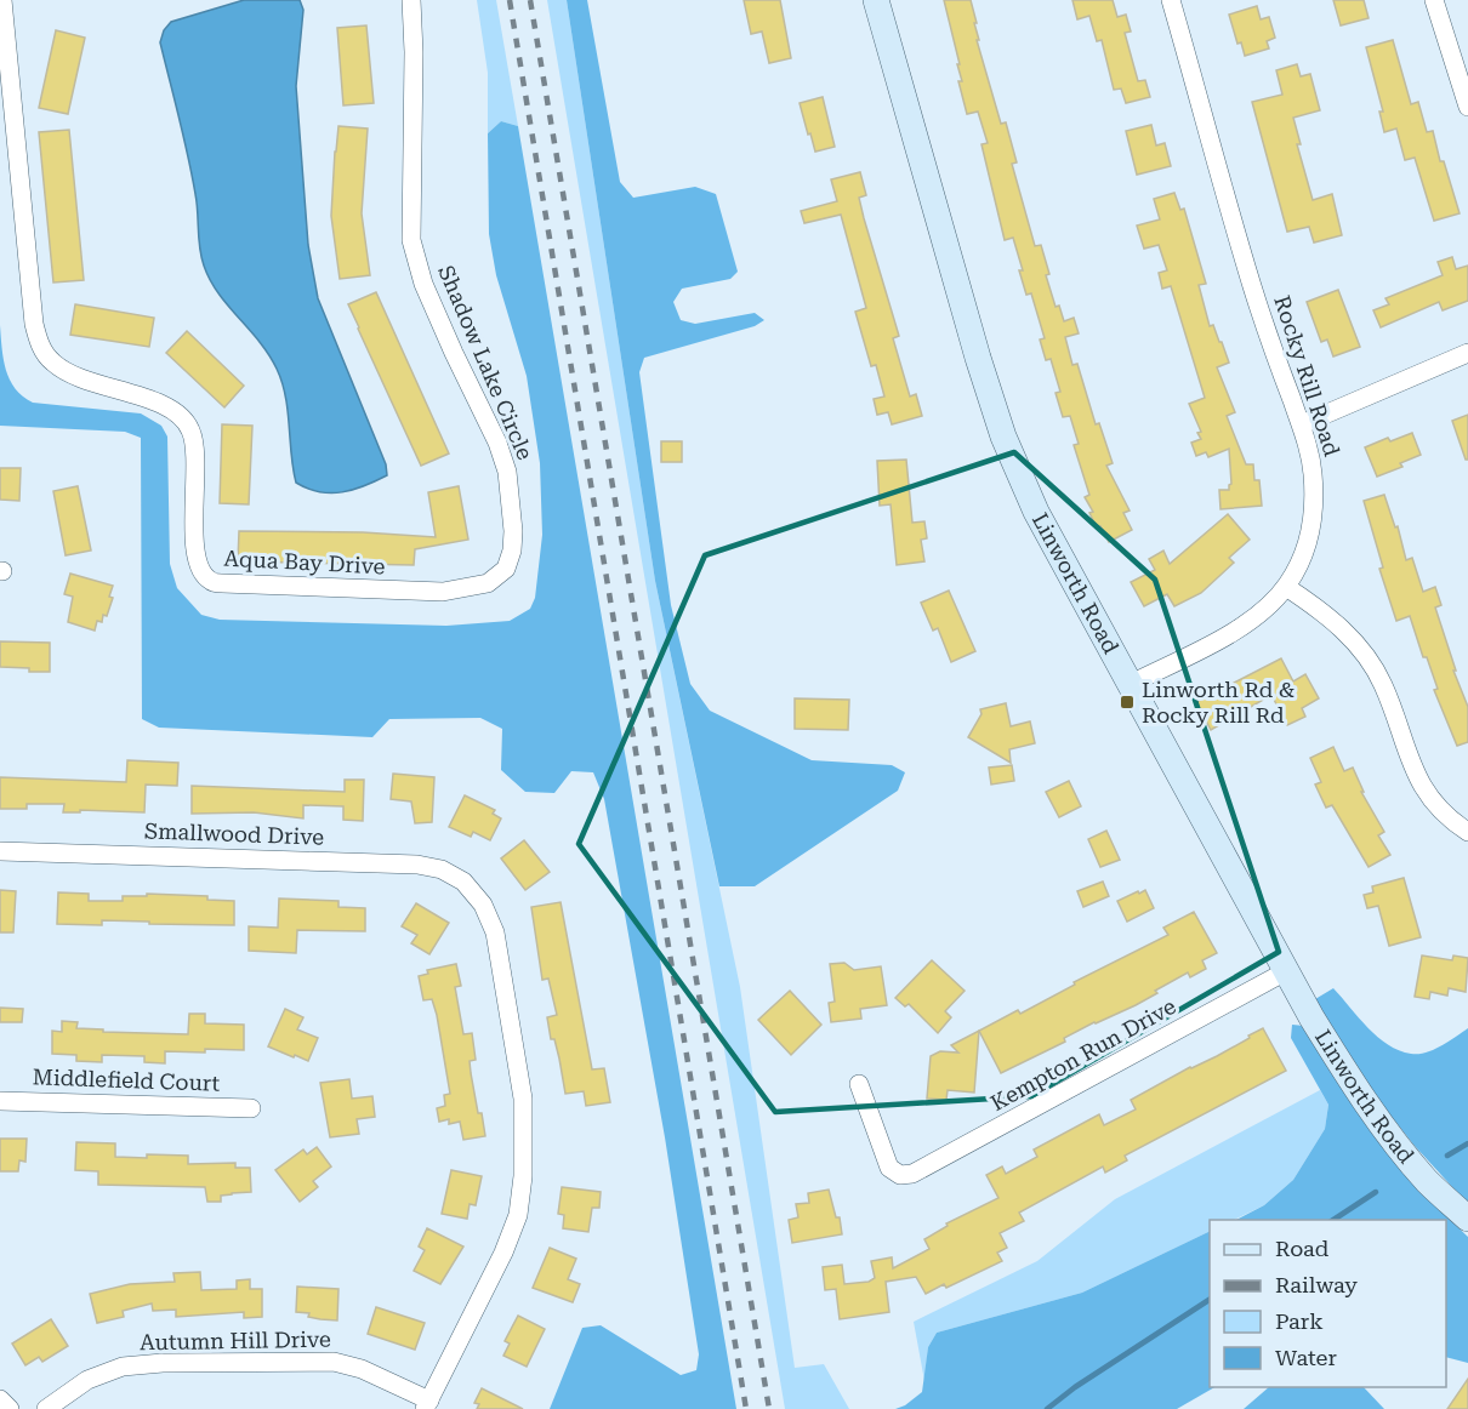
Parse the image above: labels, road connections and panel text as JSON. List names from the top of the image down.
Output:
{
  "streets": {
    "main road": ["Linworth Road"],
    "street": [
      "Shadow Lake Circle",
      "Rocky Rill Road",
      "Aqua Bay Drive",
      "Smallwood Drive",
      "Kempton Run Drive",
      "Middlefield Court",
      "Autumn Hill Drive"
    ]
  },
  "crossings": [
    ["Shadow Lake Circle", "Aqua Bay Drive"],
    ["Rocky Rill Road", "Linworth Road"],
    ["Linworth Road", "Kempton Run Drive"],
    ["Smallwood Drive", "Autumn Hill Drive"]
  ],
  "places": {
    "transit": ["Linworth Rd & Rocky Rill Rd"]
  },
  "legend": [
    "Road",
    "Railway",
    "Park",
    "Water"
  ]
}
